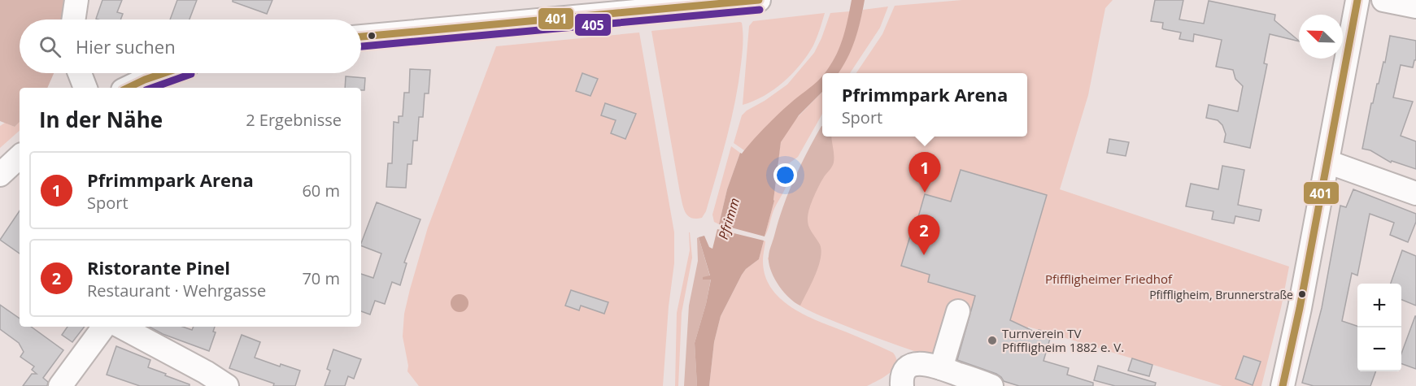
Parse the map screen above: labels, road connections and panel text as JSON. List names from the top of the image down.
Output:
{
  "water": ["Pfrimm"],
  "parks": ["Pfiffligheimer Friedhof"],
  "places": ["Pfiffligheim, Brunnerstraße", "Turnverein TV Pfiffligheim 1882 e. V."],
  "lines": ["transit line 401", "transit line 405"],
  "north": "top left",
  "page": {
    "search": "Hier suchen",
    "popup": ["Pfrimmpark Arena", "Sport"],
    "heading": ["In der Nähe", "2 Ergebnisse"],
    "list": [
      {
        "mark": "1",
        "name": "Pfrimmpark Arena",
        "note": "Sport",
        "value": "60 m"
      },
      {
        "mark": "2",
        "name": "Ristorante Pinel",
        "note": "Restaurant · Wehrgasse",
        "value": "70 m"
      }
    ],
    "pins": ["1", "2"],
    "map_buttons": ["+", "−"]
  }
}
